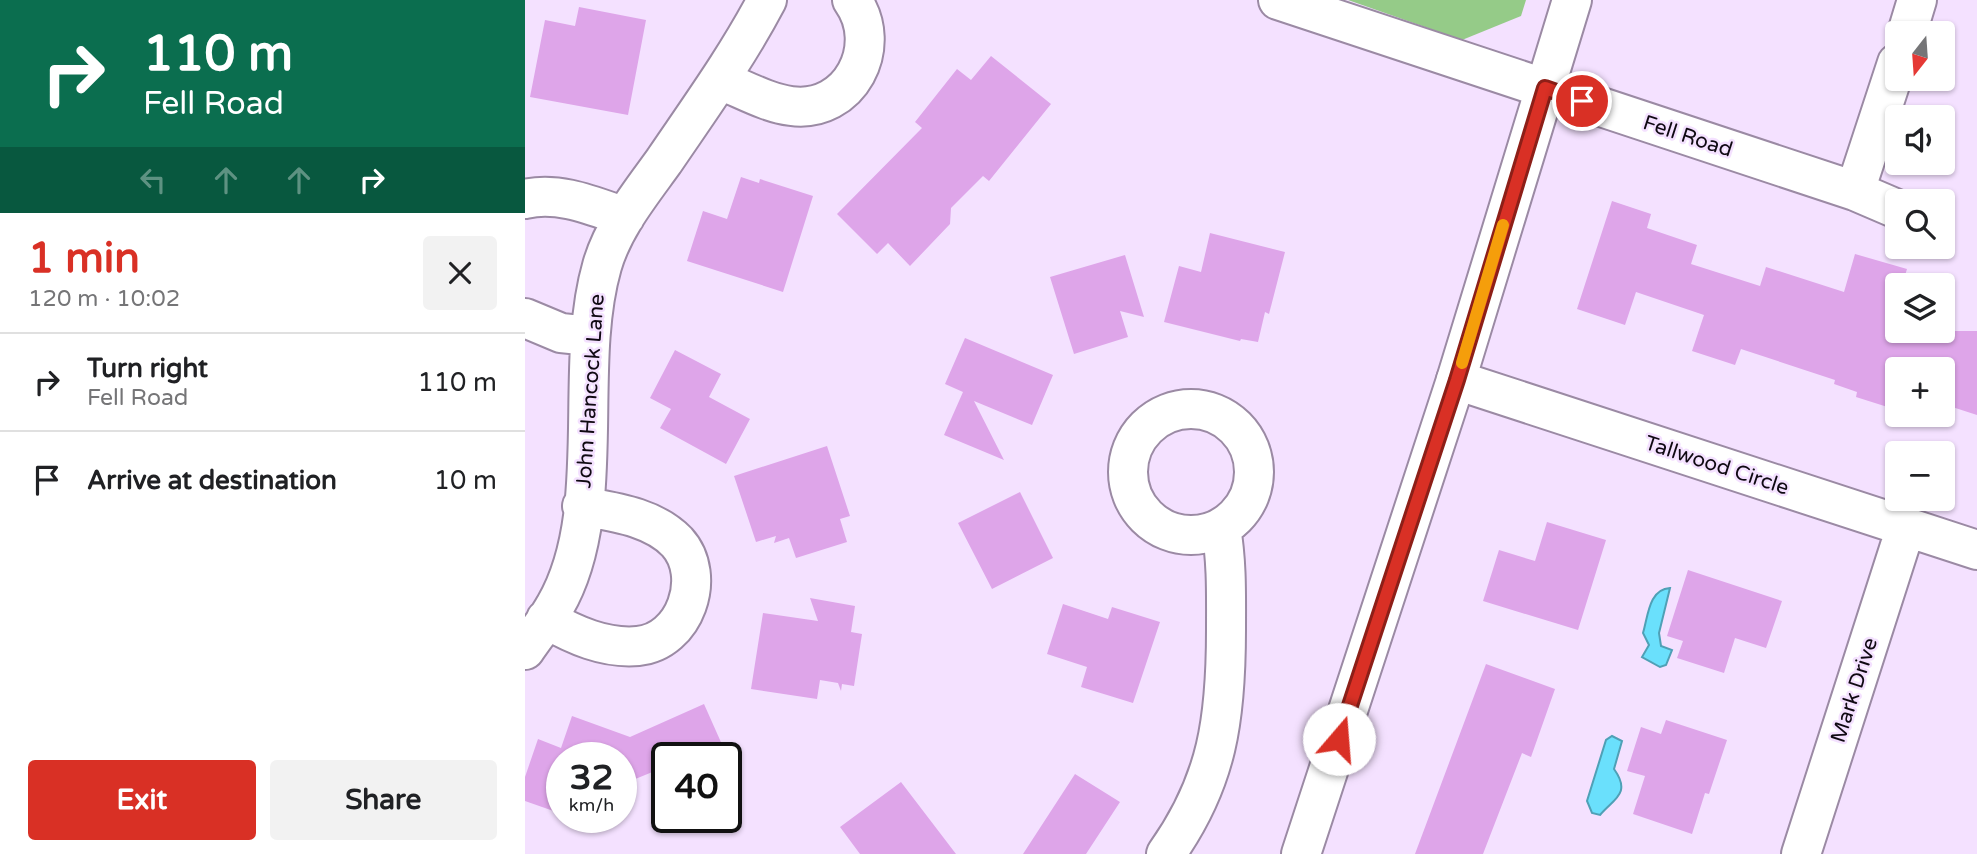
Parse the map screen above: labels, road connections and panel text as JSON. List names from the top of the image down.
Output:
{
  "streets": {
    "street": [
      "Fell Road",
      "John Hancock Lane",
      "Tallwood Circle",
      "Mark Drive"
    ]
  },
  "crossings": [
    ["Tallwood Circle", "Mark Drive"]
  ],
  "north": "bottom",
  "page": {
    "turn": ["110 m", "Fell Road"],
    "map_buttons": ["+", "−"],
    "heading": ["1 min", "120 m · 10:02"],
    "list": [
      {
        "name": "Turn right",
        "note": "Fell Road",
        "value": "110 m"
      },
      {
        "name": "Arrive at destination",
        "value": "10 m"
      }
    ],
    "speed": "32 km/h",
    "limit": "40",
    "buttons": ["Exit", "Share"]
  }
}
